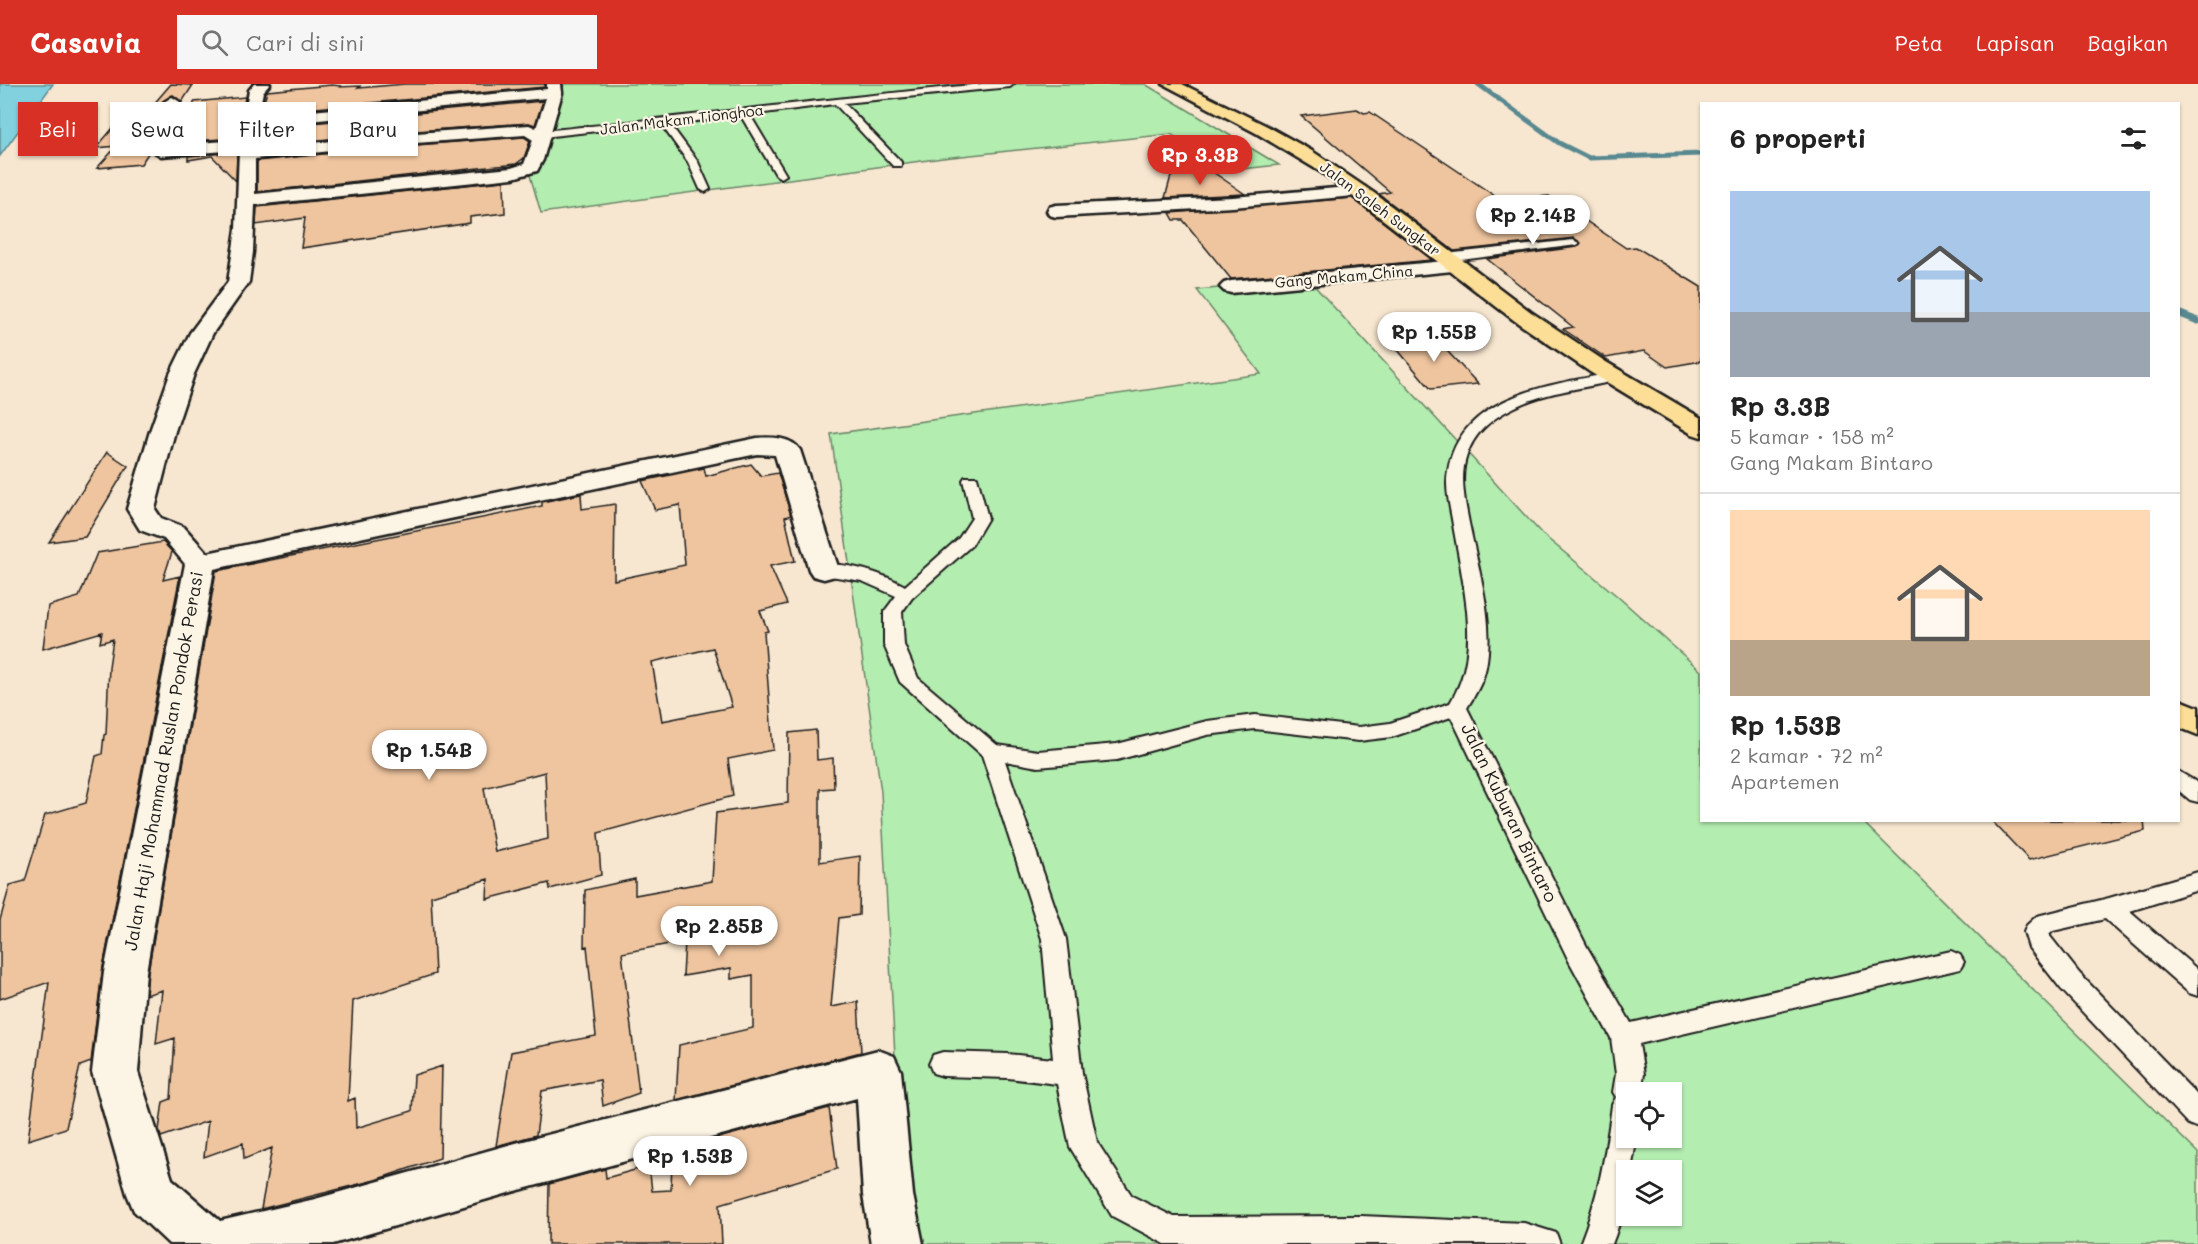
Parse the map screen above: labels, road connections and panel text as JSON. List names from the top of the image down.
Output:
{
  "streets": {
    "highway": ["Jalan Saleh Sungkar"],
    "street": ["Jalan Makam Tionghoa", "Gang Makam China", "Jalan Haji Mohammad Ruslan Pondok Perasi"],
    "lane": ["Jalan Kuburan Bintaro"]
  },
  "crossings": [
    ["Jalan Saleh Sungkar", "Gang Makam China"],
    ["Jalan Saleh Sungkar", "Jalan Kuburan Bintaro"]
  ],
  "page": {
    "header": "Casavia",
    "search": "Cari di sini",
    "nav": ["Peta", "Lapisan", "Bagikan"],
    "chip": [
      "Beli",
      "Sewa",
      "Filter",
      "Baru"
    ],
    "heading": "6 properti",
    "price": [
      "Rp 3.3B",
      "Rp 2.14B",
      "Rp 1.55B",
      "Rp 1.54B",
      "Rp 2.85B",
      "Rp 1.53B"
    ],
    "list": [
      {
        "name": "Rp 3.3B",
        "note": "5 kamar · 158 m² · Gang Makam Bintaro"
      },
      {
        "name": "Rp 1.53B",
        "note": "2 kamar · 72 m² · Apartemen"
      }
    ]
  }
}
